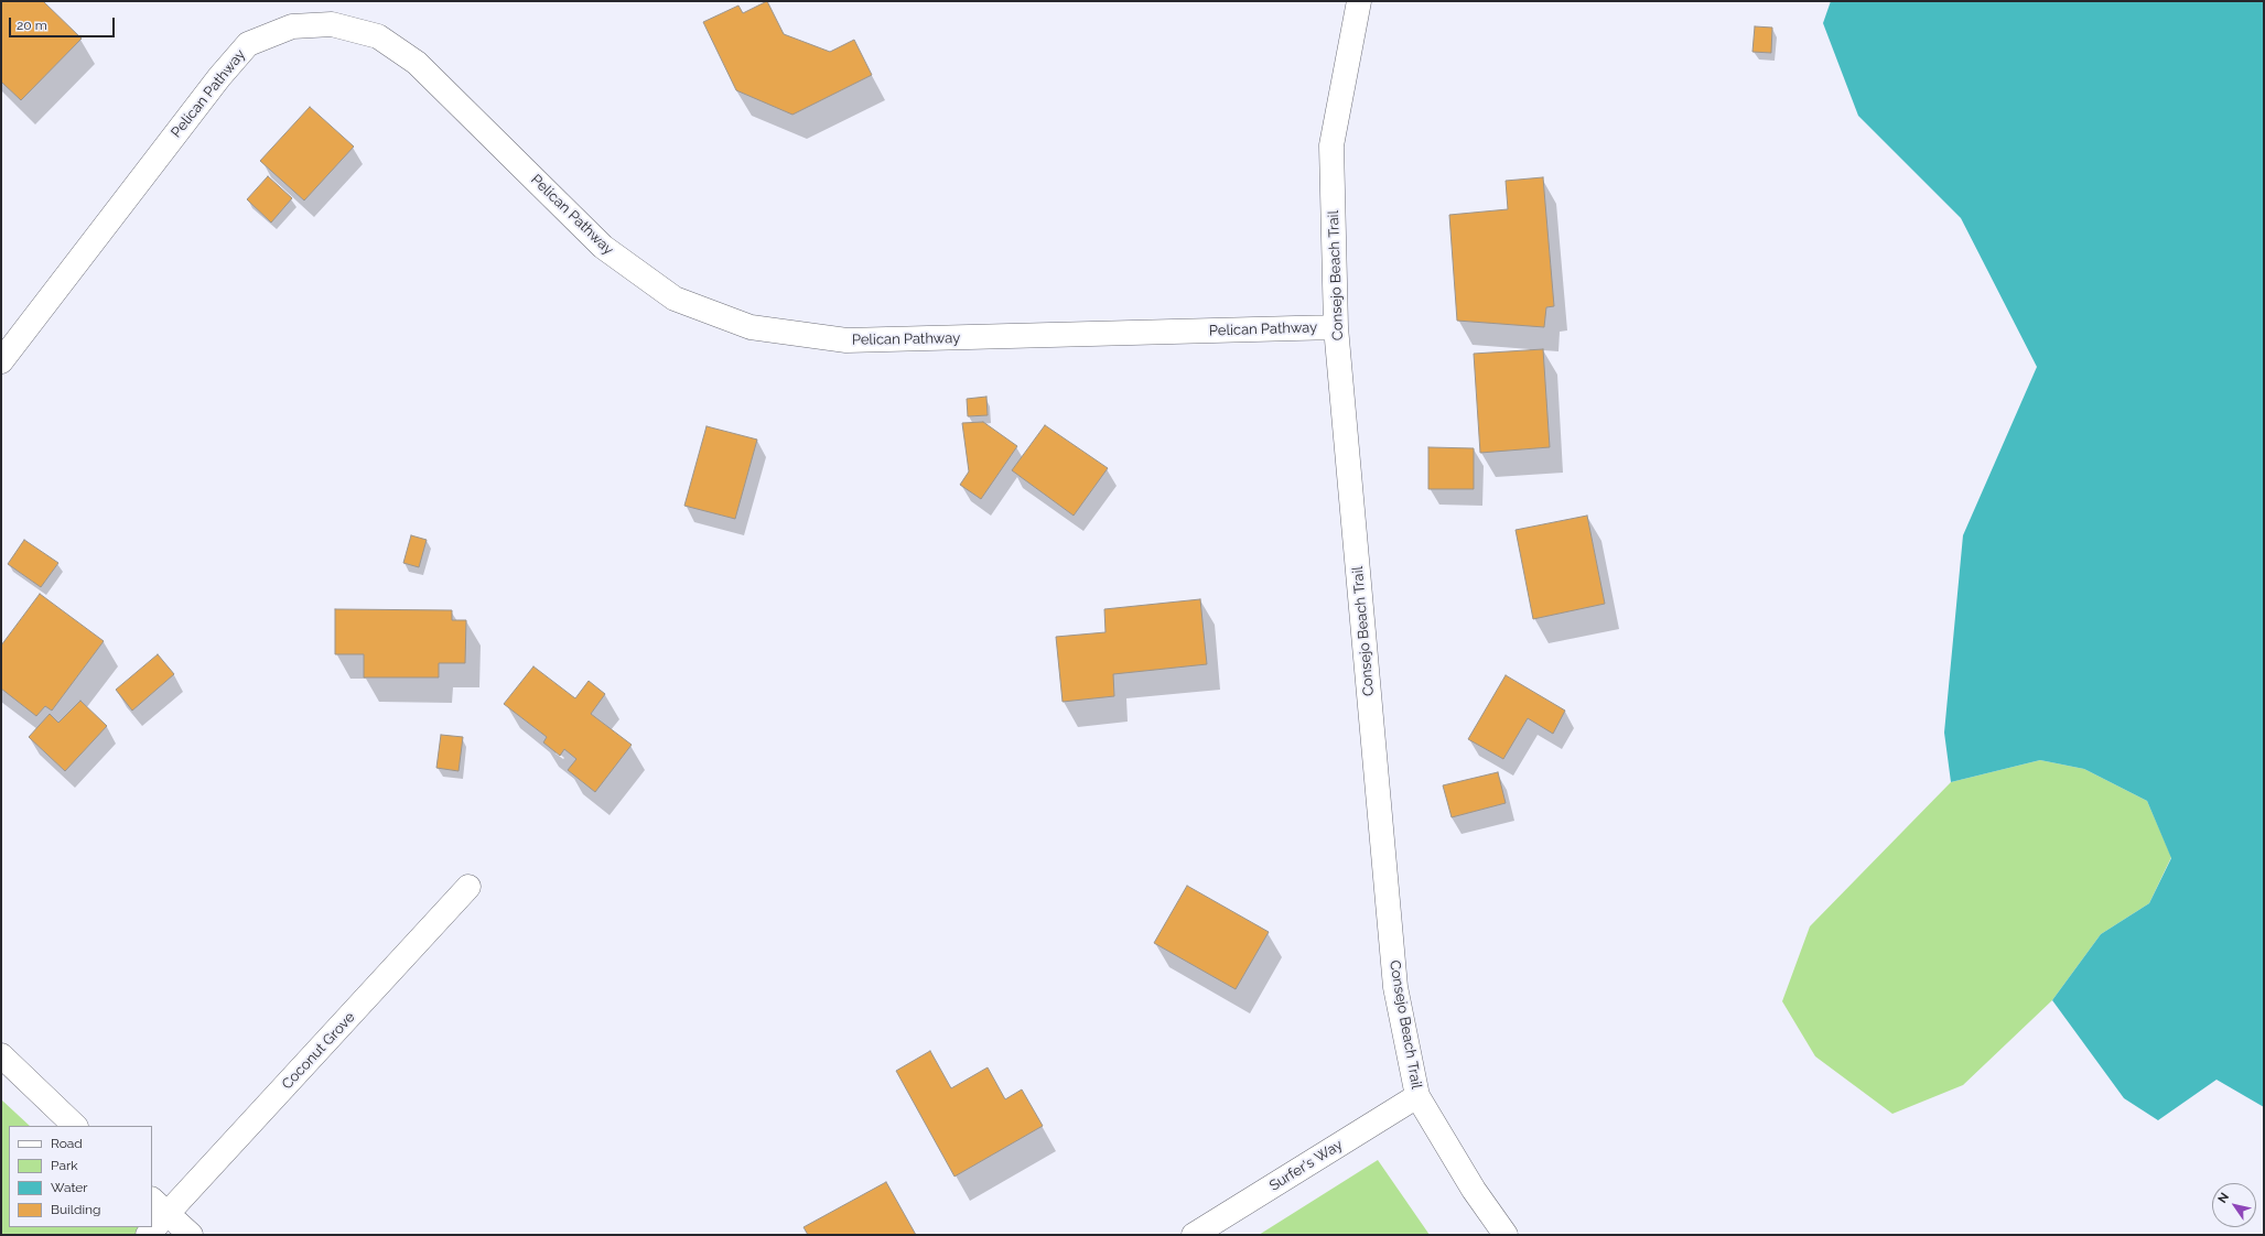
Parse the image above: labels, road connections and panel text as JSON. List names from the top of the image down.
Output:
{
  "streets": {
    "street": [
      "Pelican Pathway",
      "Consejo Beach Trail",
      "Coconut Grove",
      "Surfer's Way"
    ]
  },
  "crossings": [
    ["Pelican Pathway", "Consejo Beach Trail"],
    ["Consejo Beach Trail", "Surfer's Way"]
  ],
  "legend": [
    "Road",
    "Park",
    "Water",
    "Building"
  ],
  "scale_bar": "20 m",
  "north": "top left"
}
